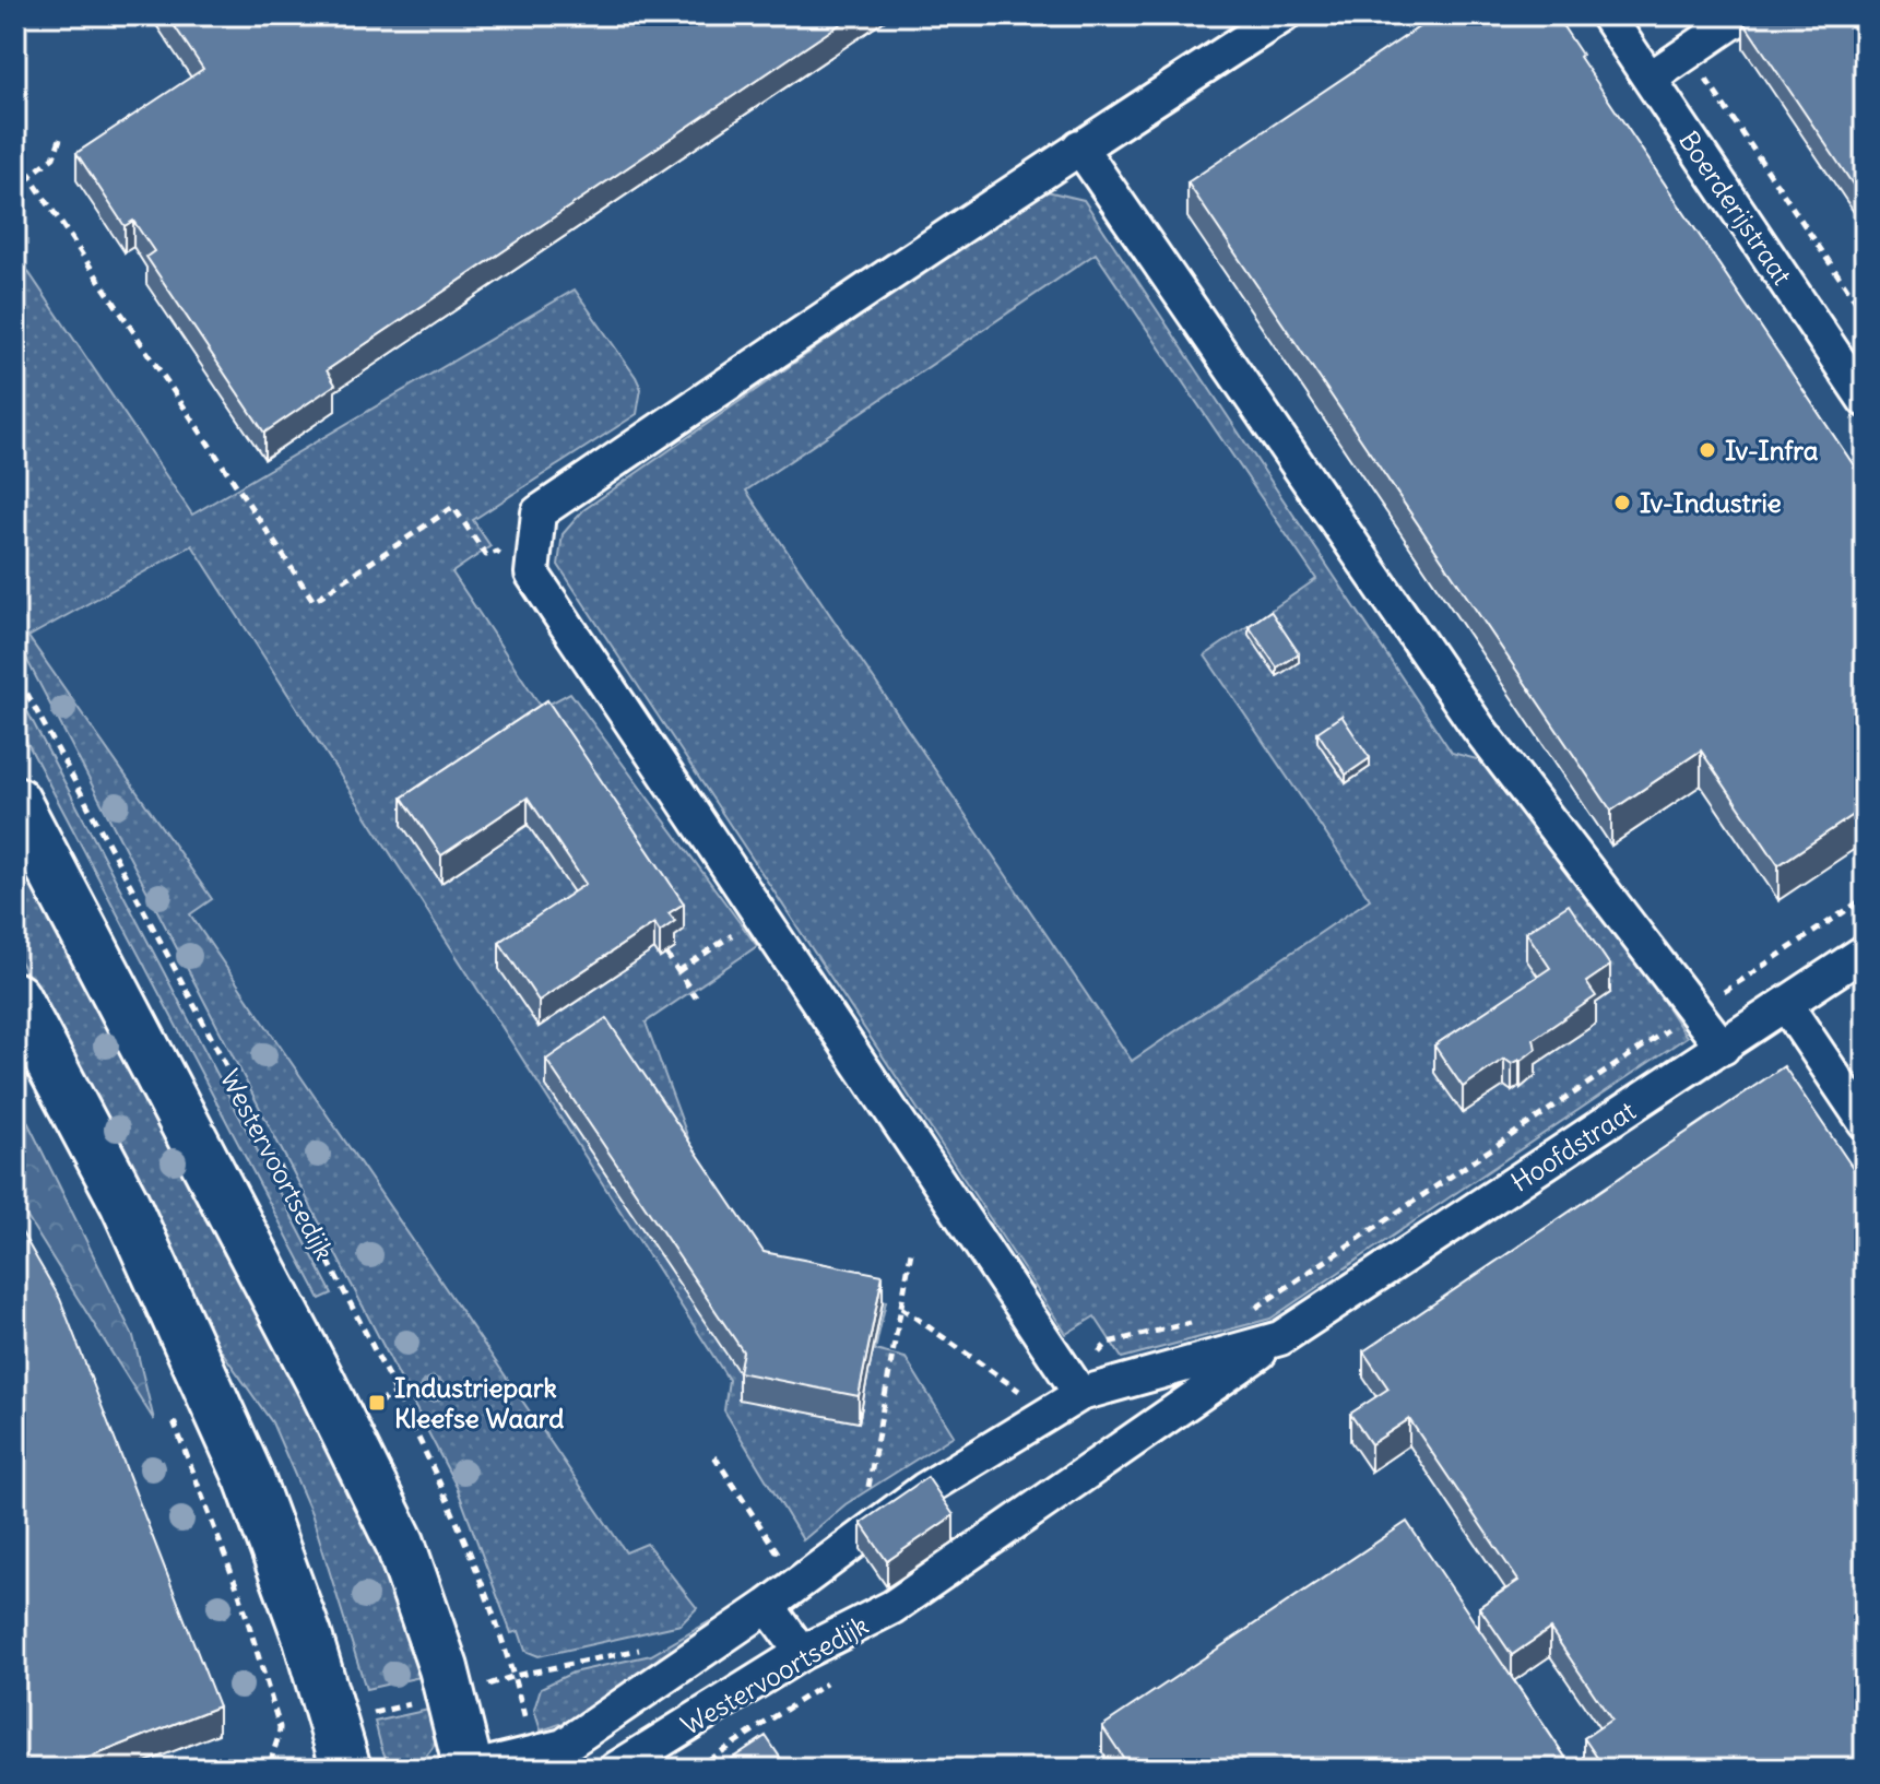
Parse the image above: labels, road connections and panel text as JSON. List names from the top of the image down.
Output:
{
  "streets": {
    "main road": ["Westervoortsedijk"],
    "street": ["Boerderijstraat", "Hoofdstraat"]
  },
  "crossings": [
    ["Hoofdstraat", "Westervoortsedijk"]
  ],
  "places": {
    "other": ["Iv-Infra", "Iv-Industrie"],
    "transit": ["Industriepark Kleefse Waard"]
  }
}
